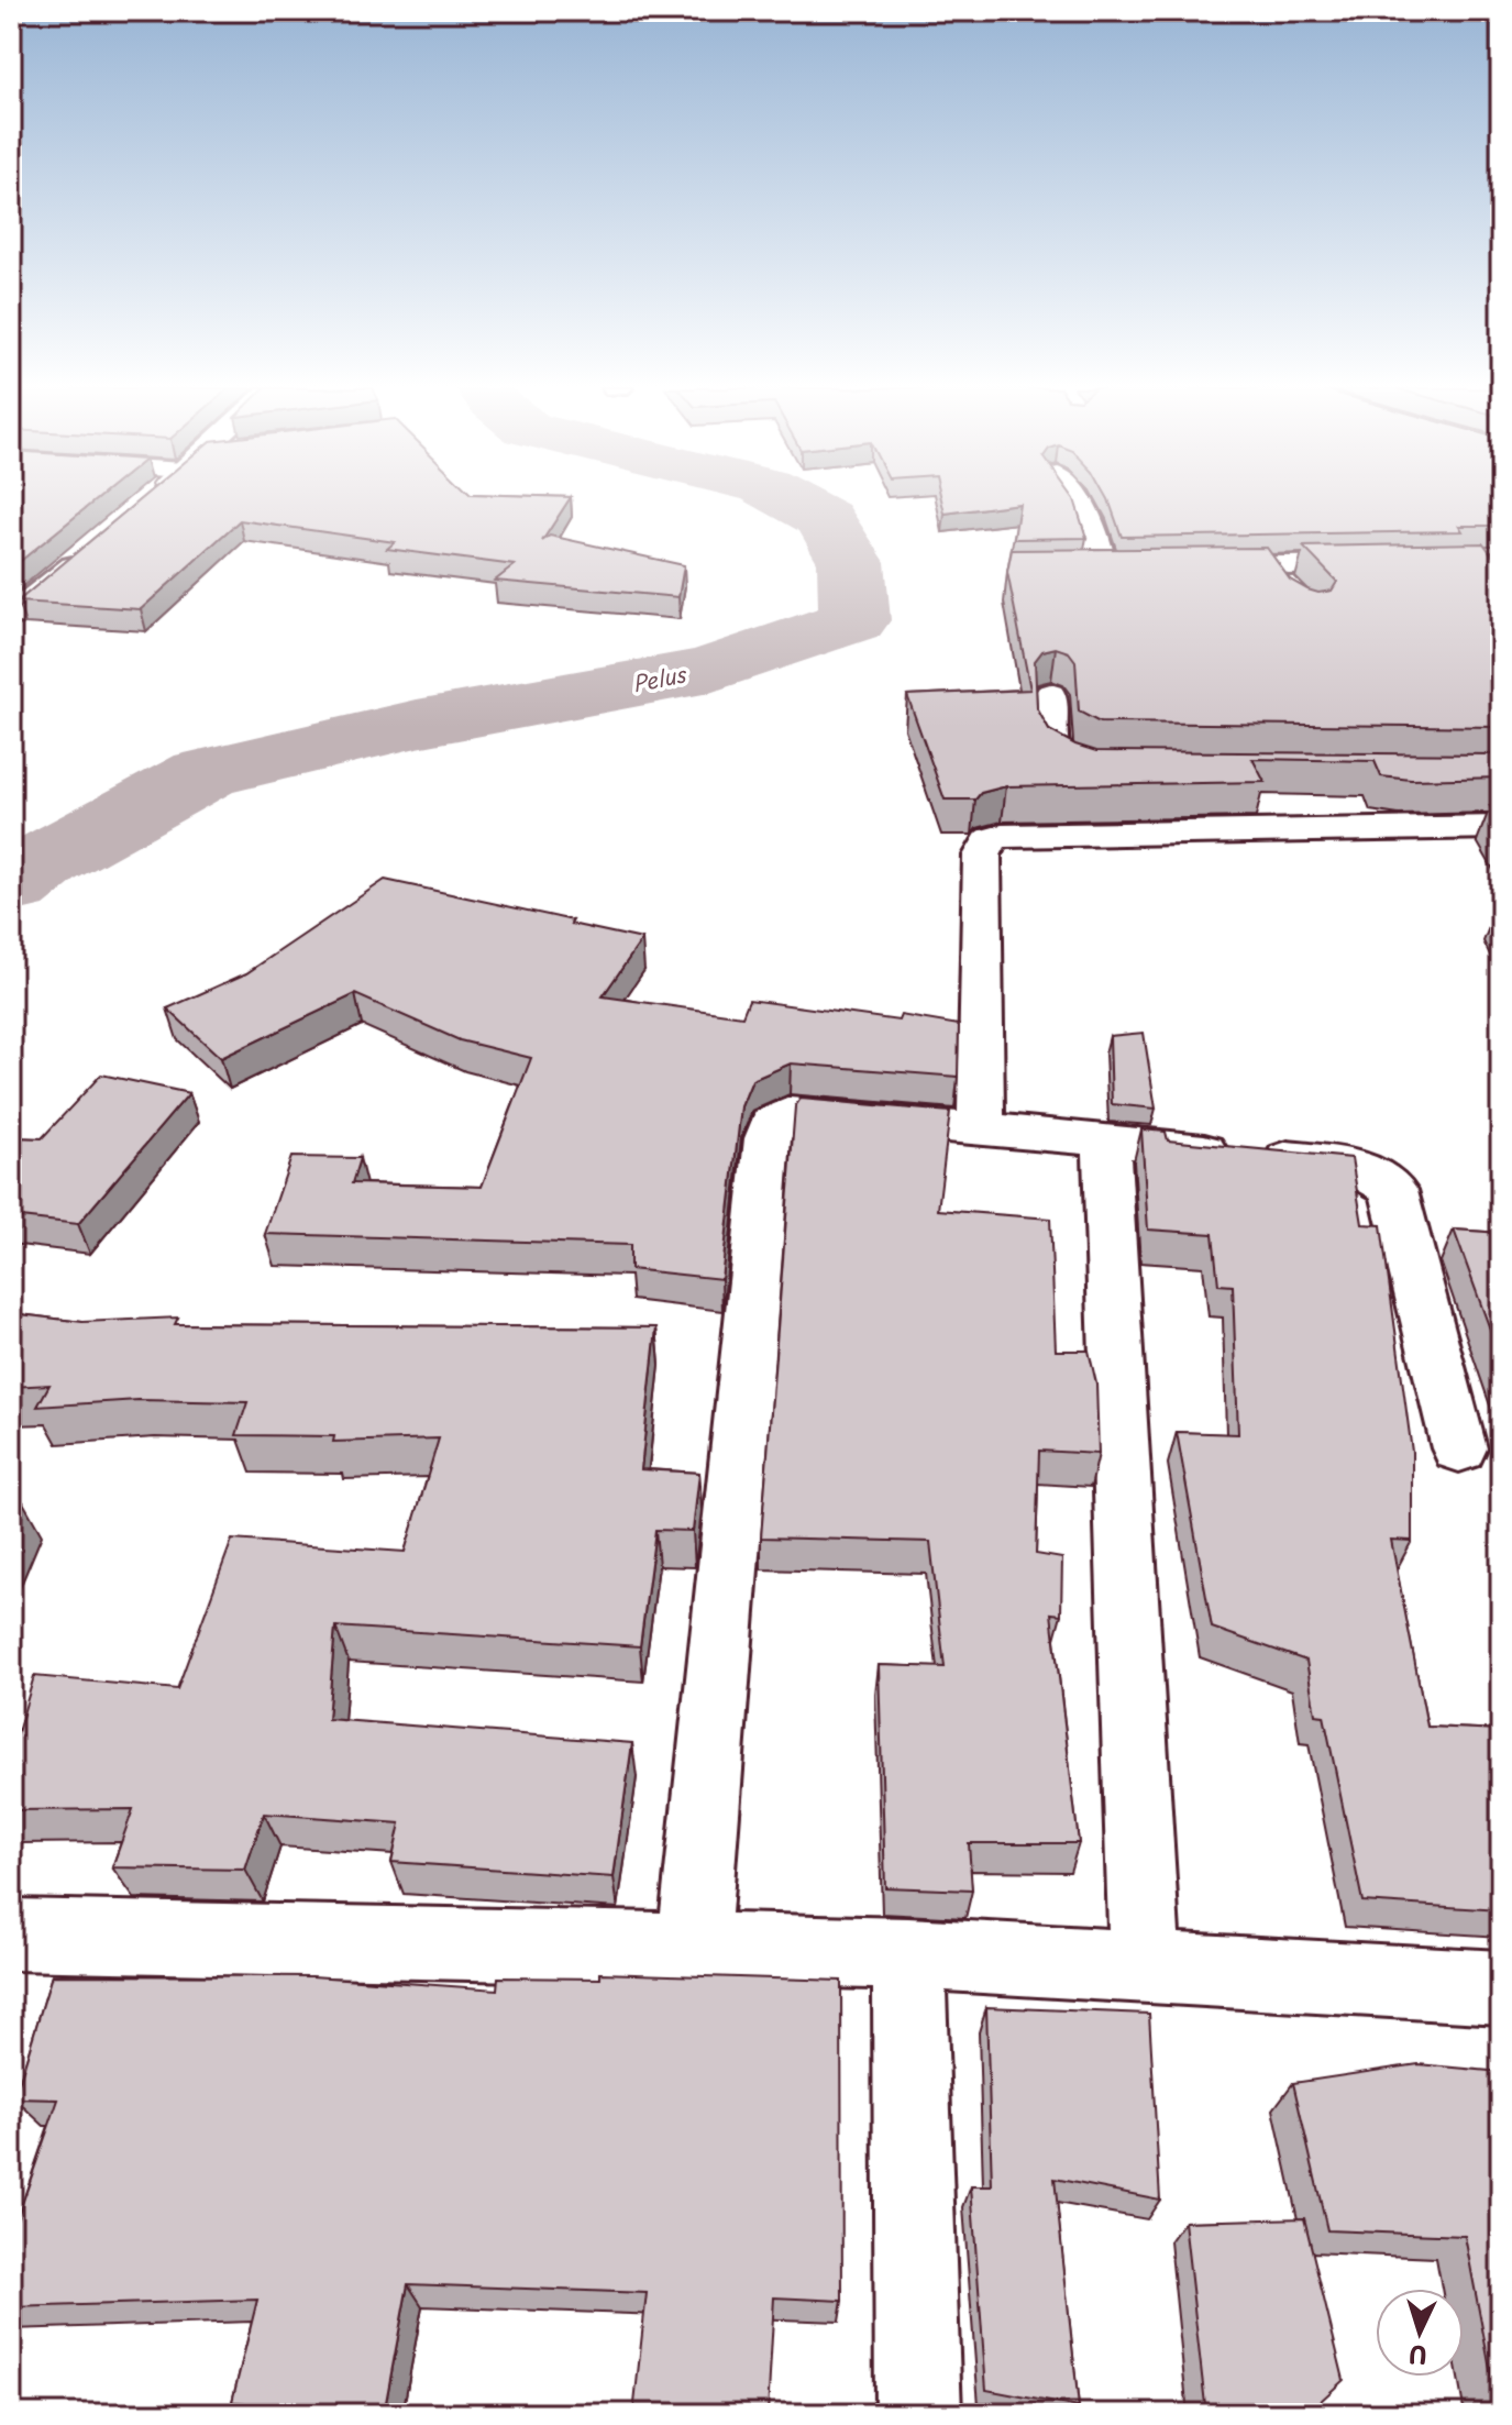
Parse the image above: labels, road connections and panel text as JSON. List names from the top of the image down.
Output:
{
  "water": ["Pelus"],
  "north": "bottom"
}
